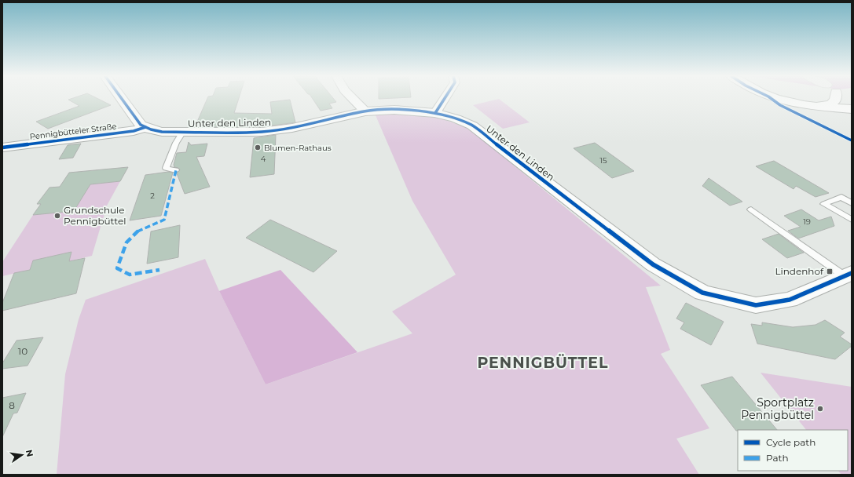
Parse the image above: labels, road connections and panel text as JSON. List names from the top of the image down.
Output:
{
  "streets": {
    "street": ["Unter den Linden", "Pennigbütteler Straße"]
  },
  "crossings": [
    ["Unter den Linden", "Pennigbütteler Straße"]
  ],
  "districts": ["PENNIGBÜTTEL"],
  "places": {
    "other": ["Blumen-Rathaus", "Grundschule Pennigbüttel", "Sportplatz Pennigbüttel"],
    "transit": ["Lindenhof"]
  },
  "house_numbers": [
    "4",
    "15",
    "2",
    "19",
    "10",
    "8"
  ],
  "legend": ["Cycle path", "Path"],
  "north": "right"
}
